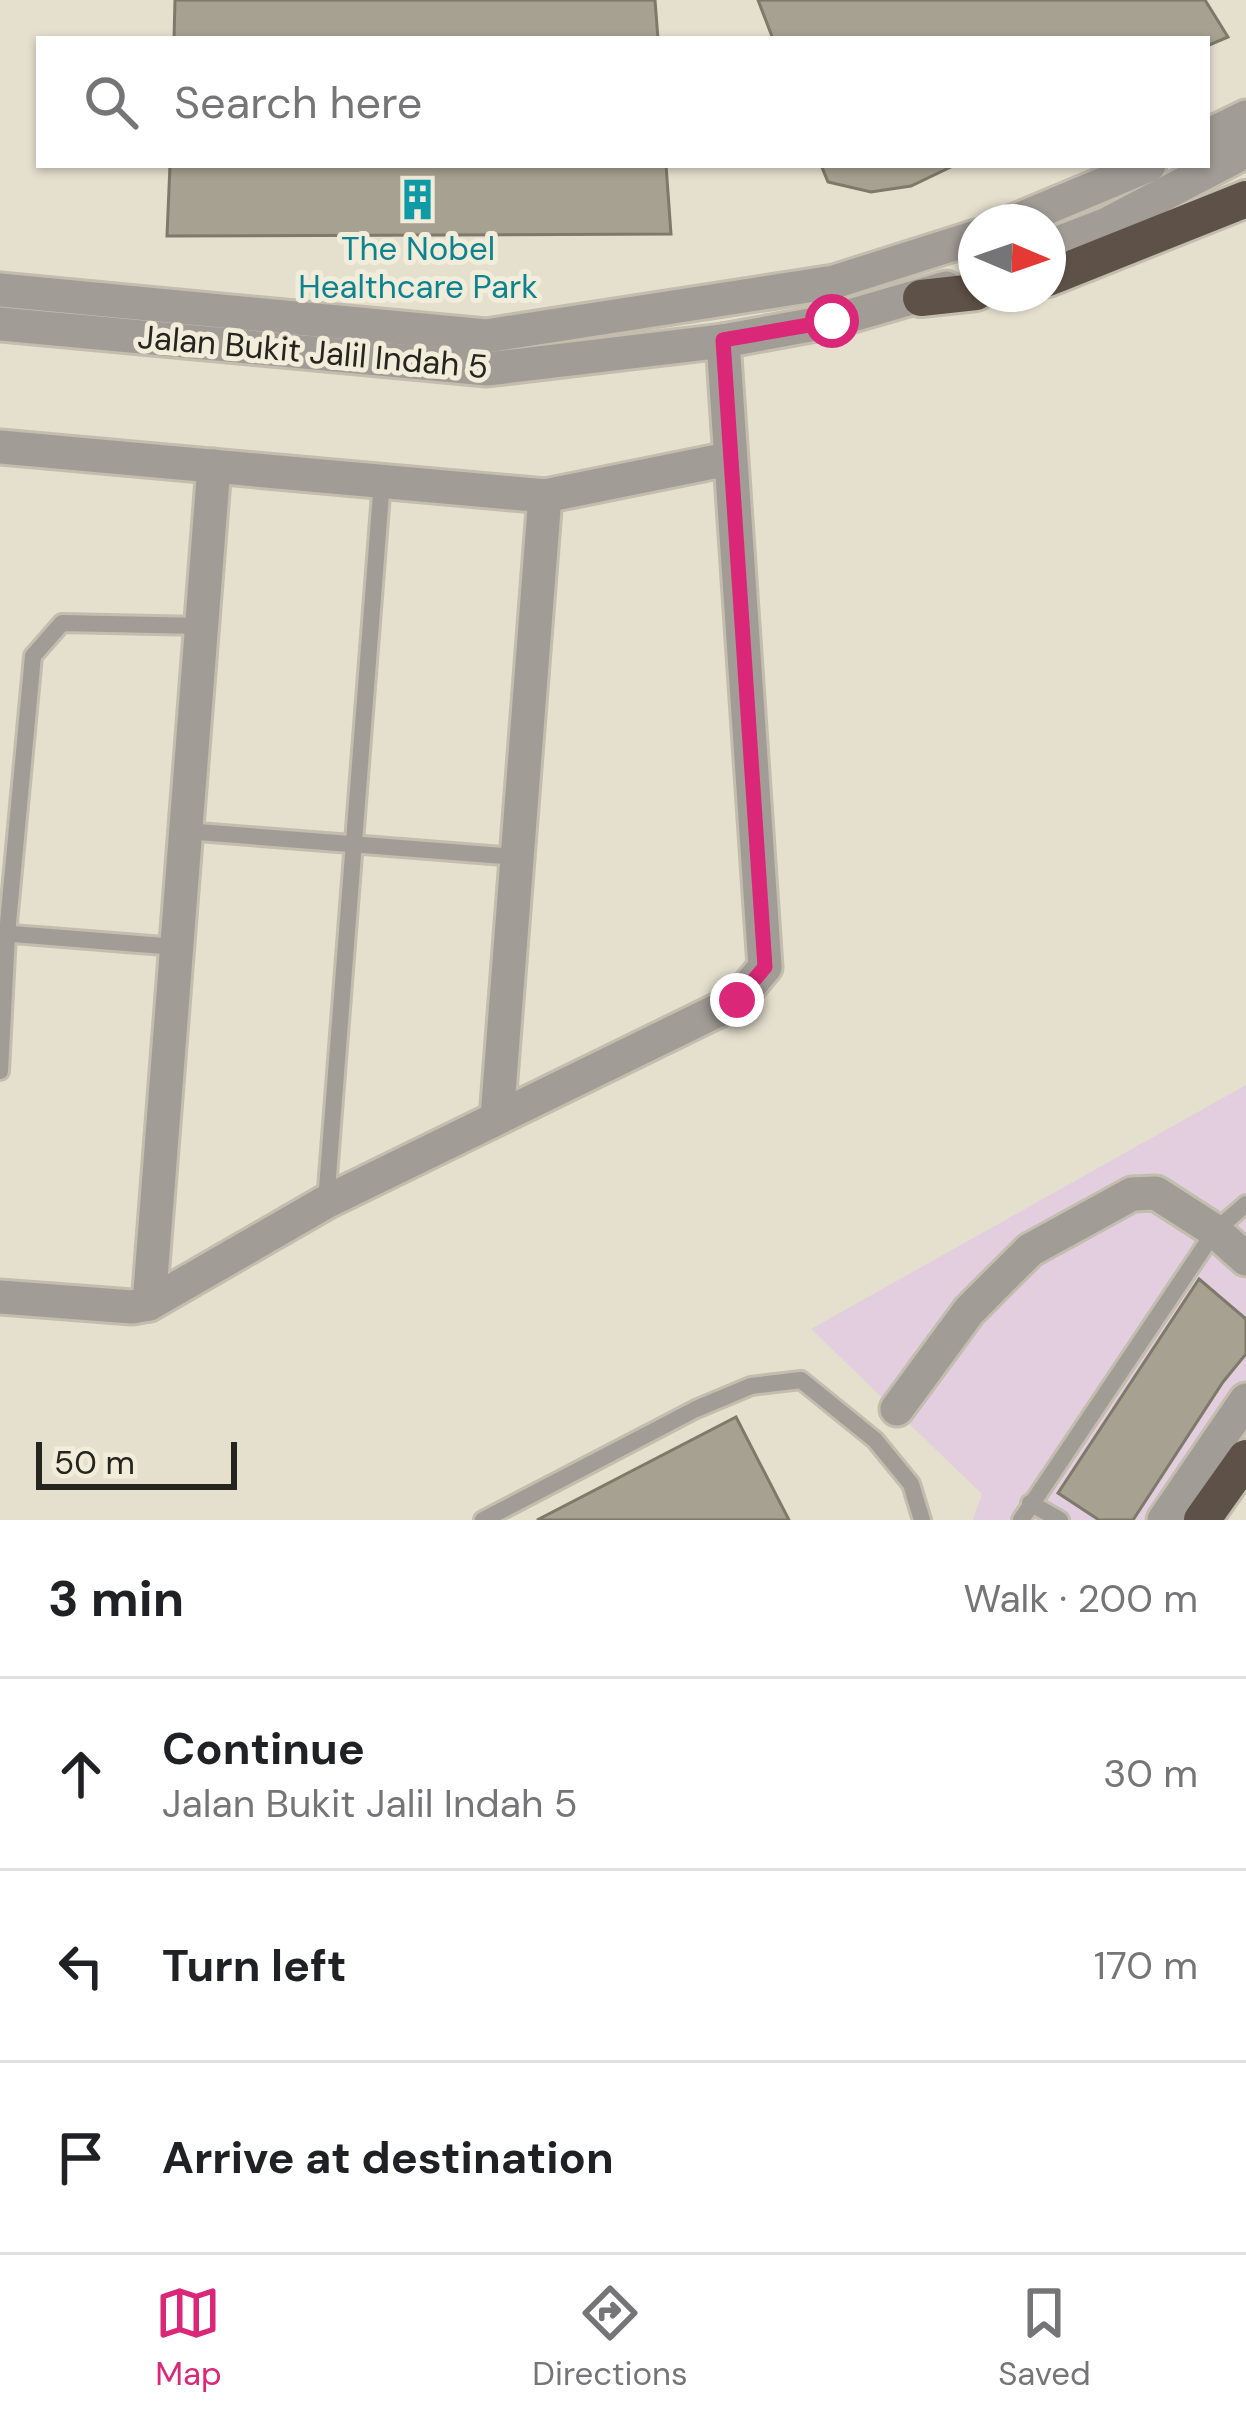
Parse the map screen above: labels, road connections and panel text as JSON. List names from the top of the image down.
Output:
{
  "streets": {
    "street": ["Jalan Bukit Jalil Indah 5"]
  },
  "places": {
    "building": ["The Nobel Healthcare Park"]
  },
  "scale_bar": "50 m",
  "north": "right",
  "page": {
    "search": "Search here",
    "scale": "50 m",
    "heading": ["3 min", "Walk · 200 m"],
    "list": [
      ["Continue", "Jalan Bukit Jalil Indah 5", "30 m"],
      ["Turn left", "170 m"],
      "Arrive at destination"
    ],
    "nav": ["Map", "Directions", "Saved"]
  }
}
